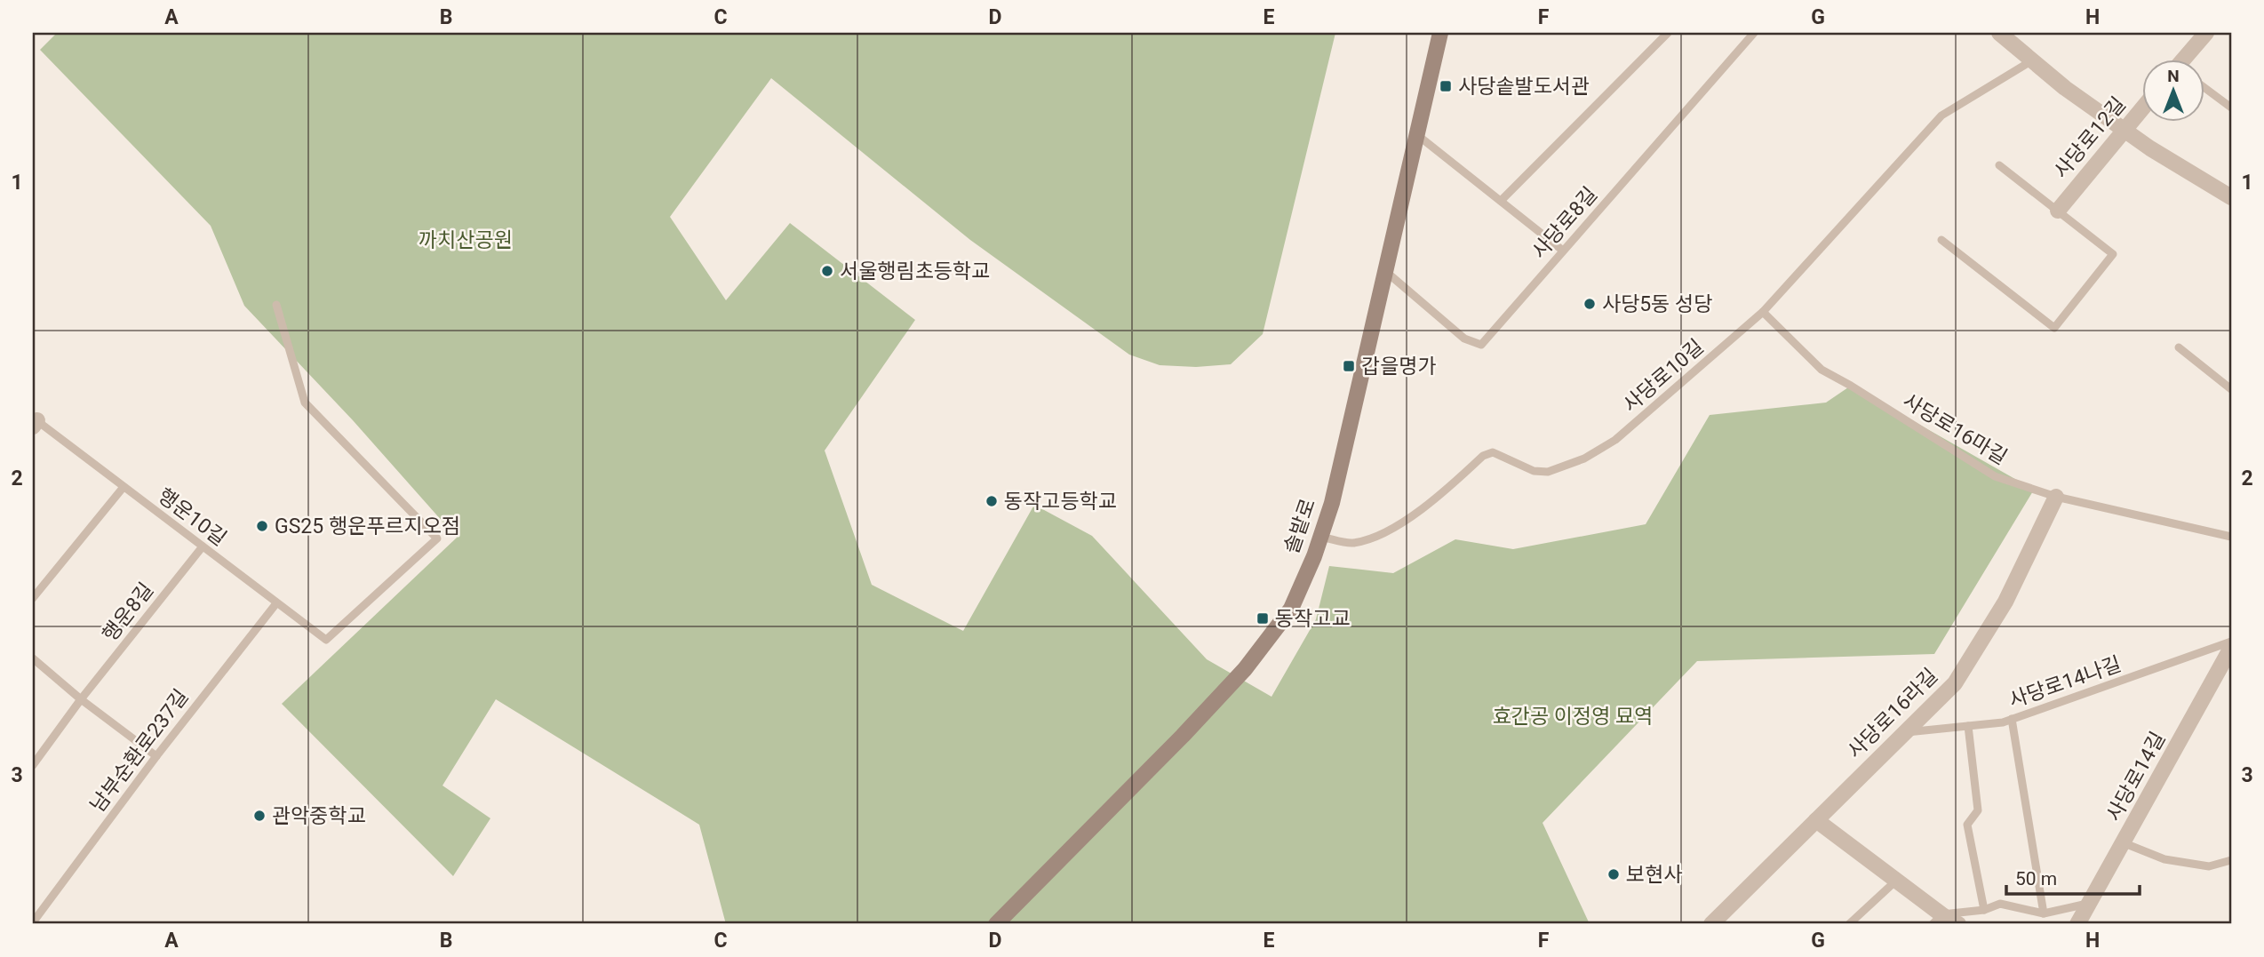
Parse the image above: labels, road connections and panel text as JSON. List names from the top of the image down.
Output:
{
  "streets": {
    "street": [
      "사당로12길",
      "솔밭로",
      "사당로16라길",
      "사당로14길"
    ],
    "lane": [
      "사당로8길",
      "사당로10길",
      "사당로16마길",
      "행운10길",
      "행운8길",
      "사당로14나길",
      "남부순환로237길"
    ]
  },
  "crossings": [
    ["사당로8길", "솔밭로"],
    ["사당로10길", "사당로16마길"],
    ["사당로10길", "솔밭로"],
    ["사당로16마길", "사당로16라길"],
    ["행운10길", "행운8길"],
    ["행운10길", "남부순환로237길"],
    ["사당로14나길", "사당로16라길"]
  ],
  "parks": ["까치산공원", "효간공 이정영 묘역"],
  "places": {
    "transit": ["사당솥발도서관", "갑을명가", "동작고교"],
    "other": [
      "서울행림초등학교",
      "사당5동 성당",
      "동작고등학교",
      "GS25 행운푸르지오점",
      "관악중학교",
      "보현사"
    ]
  },
  "scale_bar": "50 m",
  "north": "top",
  "grid": {
    "columns": [
      "A",
      "B",
      "C",
      "D",
      "E",
      "F",
      "G",
      "H"
    ],
    "rows": ["1", "2", "3"]
  }
}
